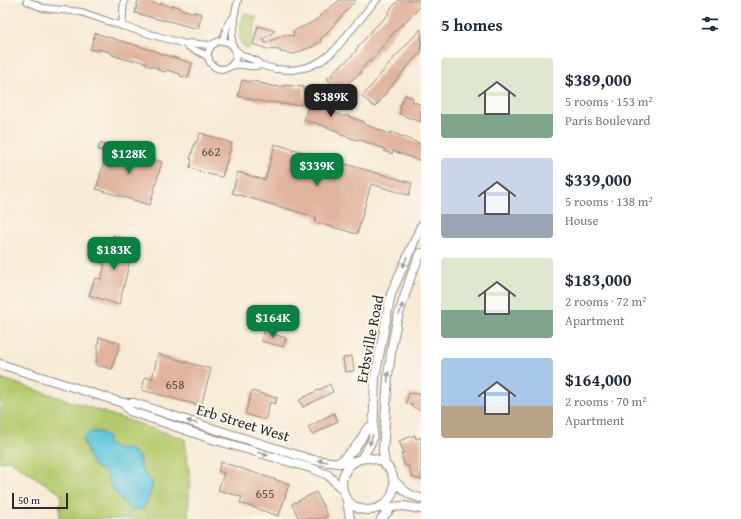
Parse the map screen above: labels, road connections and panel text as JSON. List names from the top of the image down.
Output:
{
  "streets": {
    "main road": ["Erbsville Road", "Erb Street West"]
  },
  "crossings": [
    ["Erbsville Road", "Erb Street West"]
  ],
  "house_numbers": ["662", "658", "655"],
  "scale_bar": "50 m",
  "page": {
    "heading": "5 homes",
    "list": [
      {
        "name": "$389,000",
        "note": "5 rooms · 153 m² · Paris Boulevard"
      },
      {
        "name": "$339,000",
        "note": "5 rooms · 138 m² · House"
      },
      {
        "name": "$183,000",
        "note": "2 rooms · 72 m² · Apartment"
      },
      {
        "name": "$164,000",
        "note": "2 rooms · 70 m² · Apartment"
      }
    ],
    "price": [
      "$389K",
      "$128K",
      "$339K",
      "$183K",
      "$164K"
    ],
    "scale": "50 m"
  }
}
